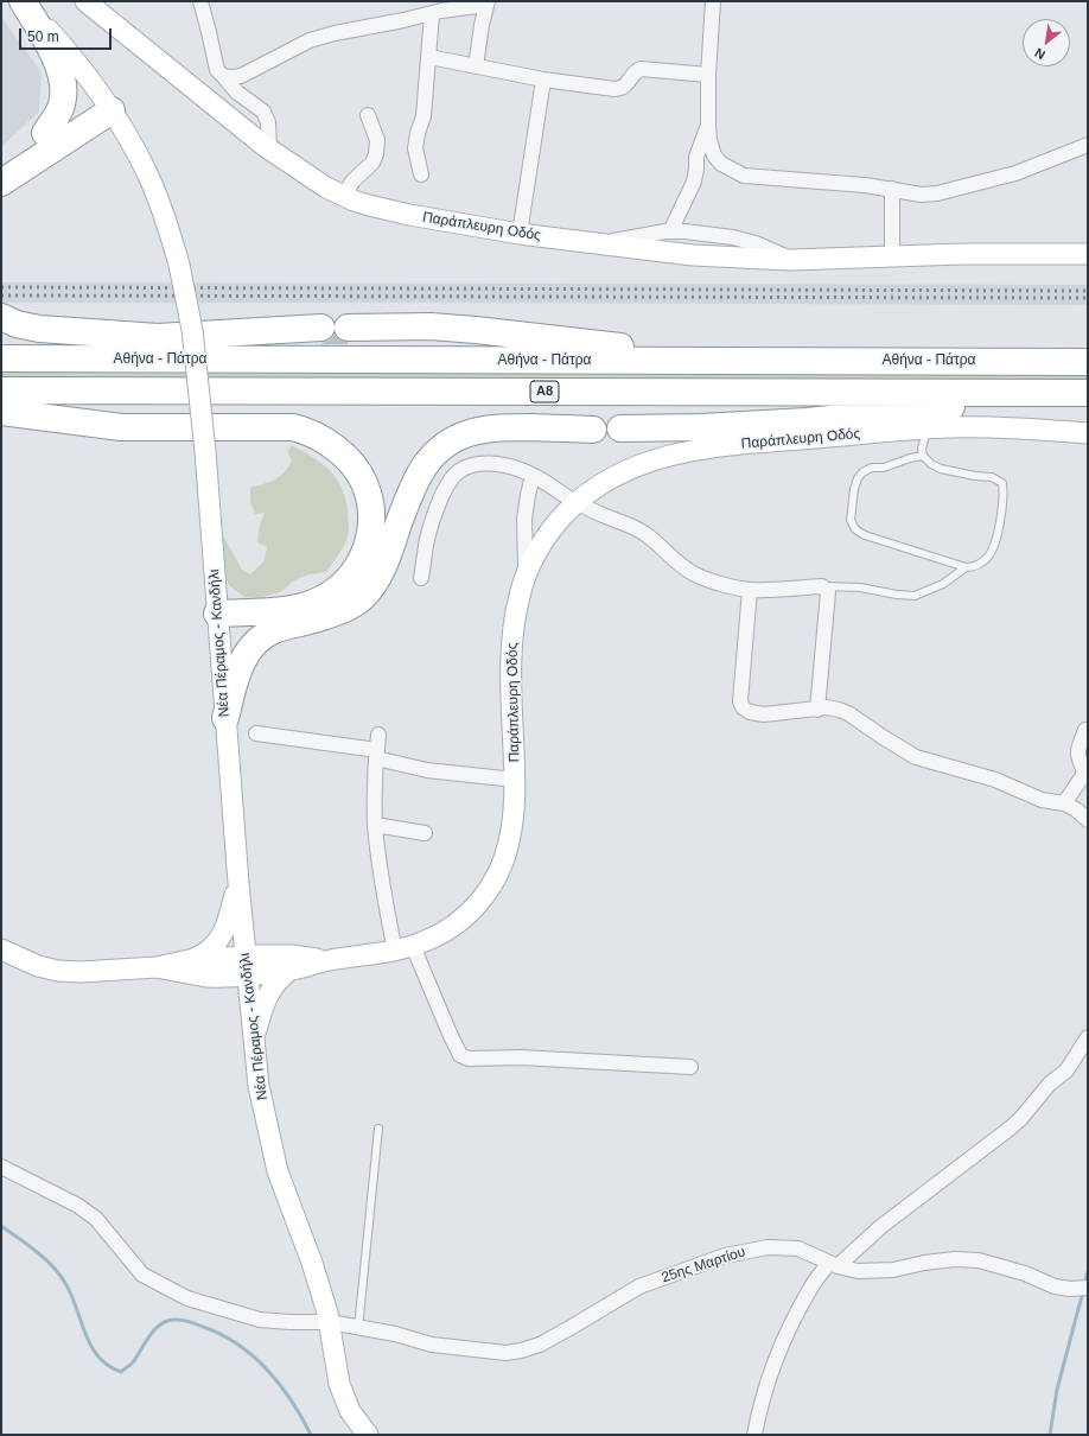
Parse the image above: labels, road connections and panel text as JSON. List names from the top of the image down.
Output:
{
  "streets": {
    "highway": ["Αθήνα - Πάτρα", "Α8"],
    "street": ["Παράπλευρη Οδός", "Νέα Πέραμος - Κανδήλι", "25ης Μαρτίου"]
  },
  "crossings": [
    ["Παράπλευρη Οδός", "Νέα Πέραμος - Κανδήλι"],
    ["Νέα Πέραμος - Κανδήλι", "25ης Μαρτίου"]
  ],
  "scale_bar": "50 m",
  "north": "bottom left"
}
